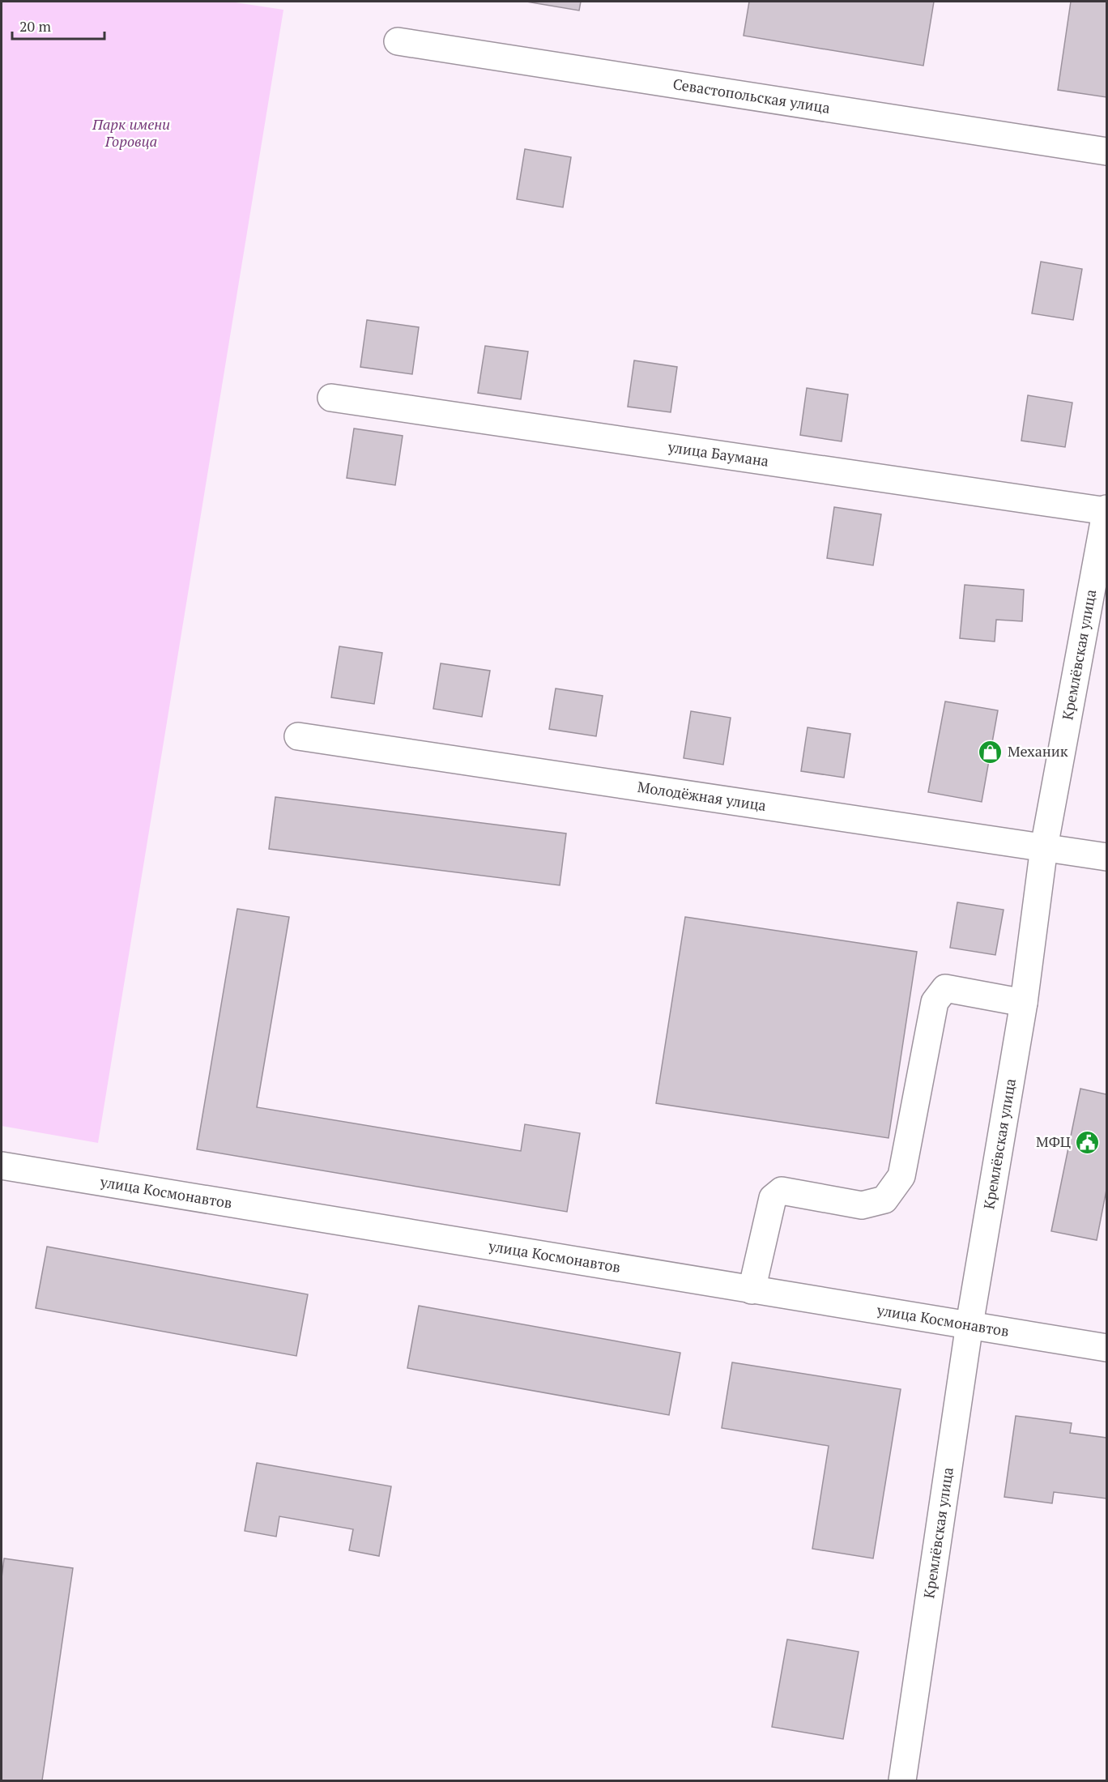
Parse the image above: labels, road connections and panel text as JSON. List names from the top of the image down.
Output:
{
  "streets": {
    "street": [
      "Севастопольская улица",
      "улица Баумана",
      "Кремлёвская улица",
      "Молодёжная улица",
      "улица Космонавтов"
    ]
  },
  "crossings": [
    ["улица Баумана", "Кремлёвская улица"],
    ["Кремлёвская улица", "Молодёжная улица"],
    ["Кремлёвская улица", "улица Космонавтов"]
  ],
  "parks": ["Парк имени Горовца"],
  "places": {
    "shop": ["Механик"],
    "public building": ["МФЦ"]
  },
  "scale_bar": "20 m"
}
